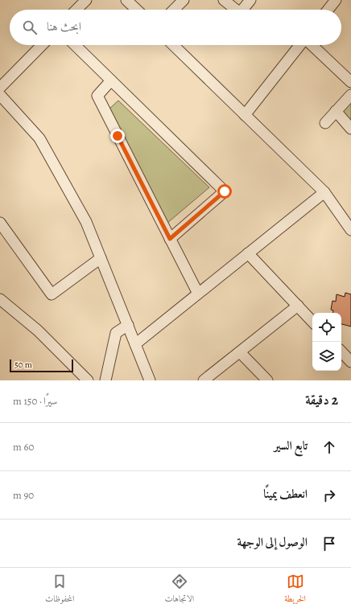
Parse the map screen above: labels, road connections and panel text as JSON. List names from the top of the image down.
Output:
{
  "scale_bar": "50 m",
  "page": {
    "search": "ابحث هنا",
    "scale": "50 m",
    "heading": ["2 دقيقة", "سيرًا · 150 m"],
    "list": [
      ["تابع السير", "60 m"],
      ["انعطف يمينًا", "90 m"],
      "الوصول إلى الوجهة"
    ],
    "nav": ["الخريطة", "الاتجاهات", "المحفوظات"]
  }
}
